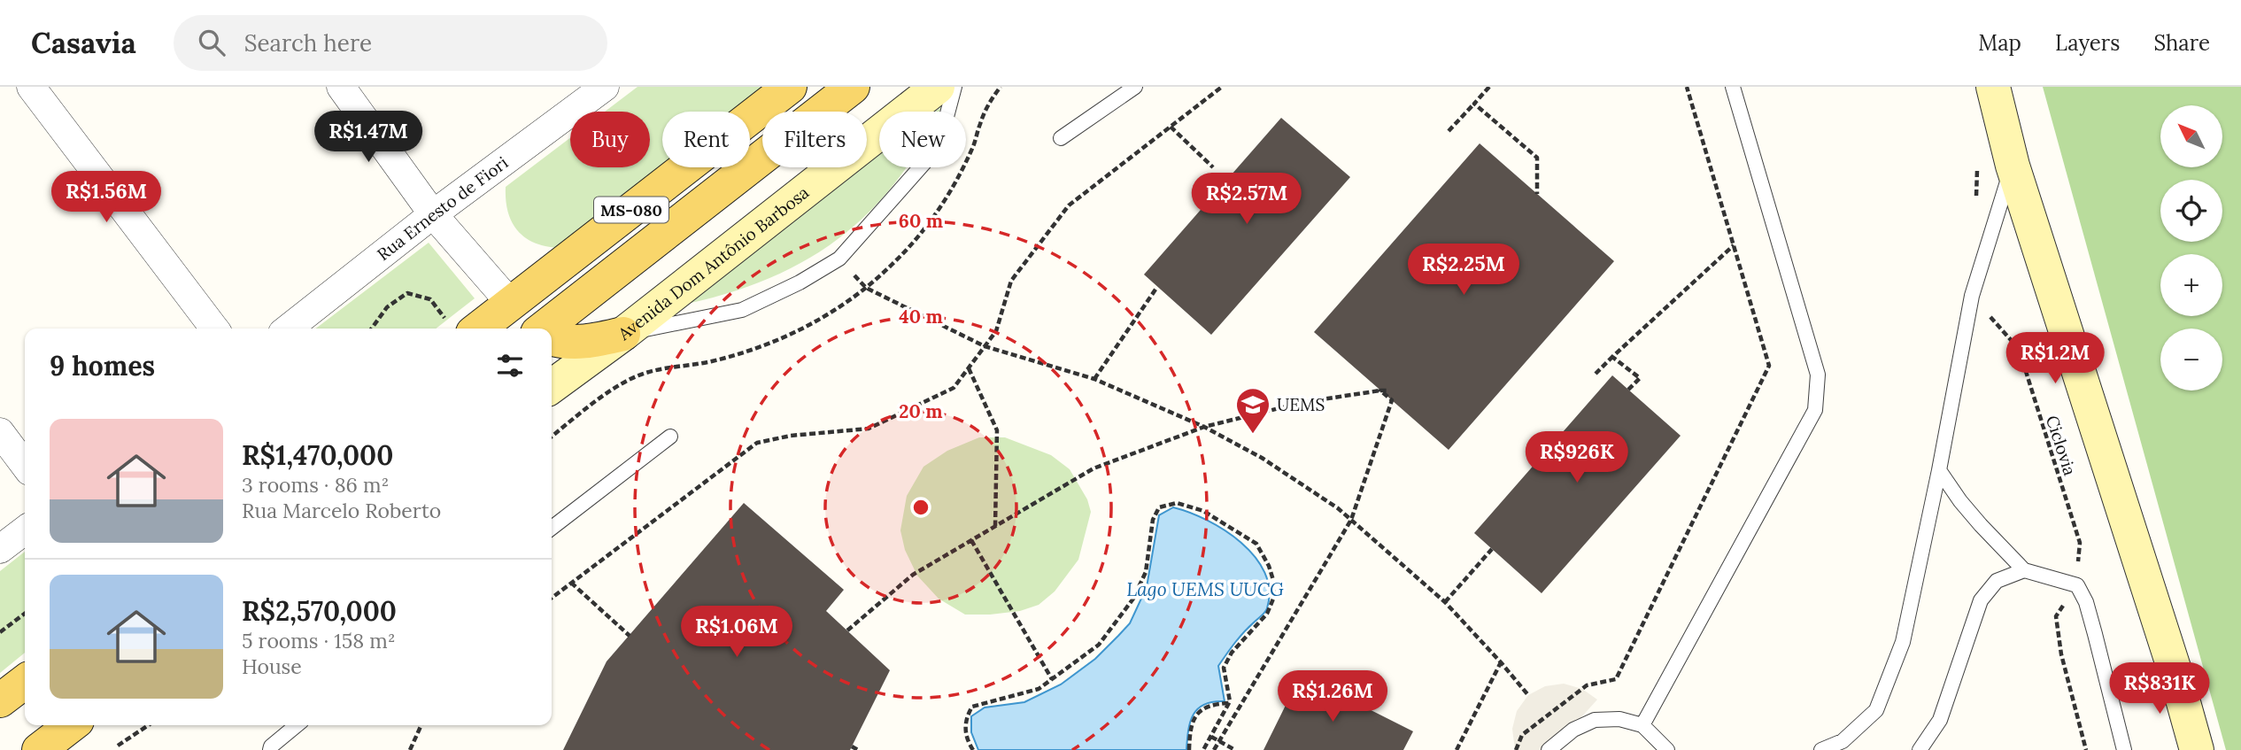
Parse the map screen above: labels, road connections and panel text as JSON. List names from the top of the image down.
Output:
{
  "streets": {
    "main road": ["MS-080", "Avenida Dom Antônio Barbosa"],
    "street": ["Rua Ernesto de Fiori"],
    "path": ["Ciclovia"]
  },
  "water": ["Lago UEMS UUCG"],
  "places": {
    "school or university": ["UEMS"]
  },
  "north": "top left",
  "page": {
    "header": "Casavia",
    "search": "Search here",
    "nav": ["Map", "Layers", "Share"],
    "map_buttons": ["+", "−"],
    "price": [
      "R$1.47M",
      "R$1.56M",
      "R$2.57M",
      "R$2.25M",
      "R$1.2M",
      "R$926K",
      "R$1.06M",
      "R$831K",
      "R$1.26M"
    ],
    "chip": [
      "Buy",
      "Rent",
      "Filters",
      "New"
    ],
    "heading": "9 homes",
    "list": [
      {
        "name": "R$1,470,000",
        "note": "3 rooms · 86 m² · Rua Marcelo Roberto"
      },
      {
        "name": "R$2,570,000",
        "note": "5 rooms · 158 m² · House"
      }
    ]
  },
  "rings": ["60 m", "40 m", "20 m"]
}
